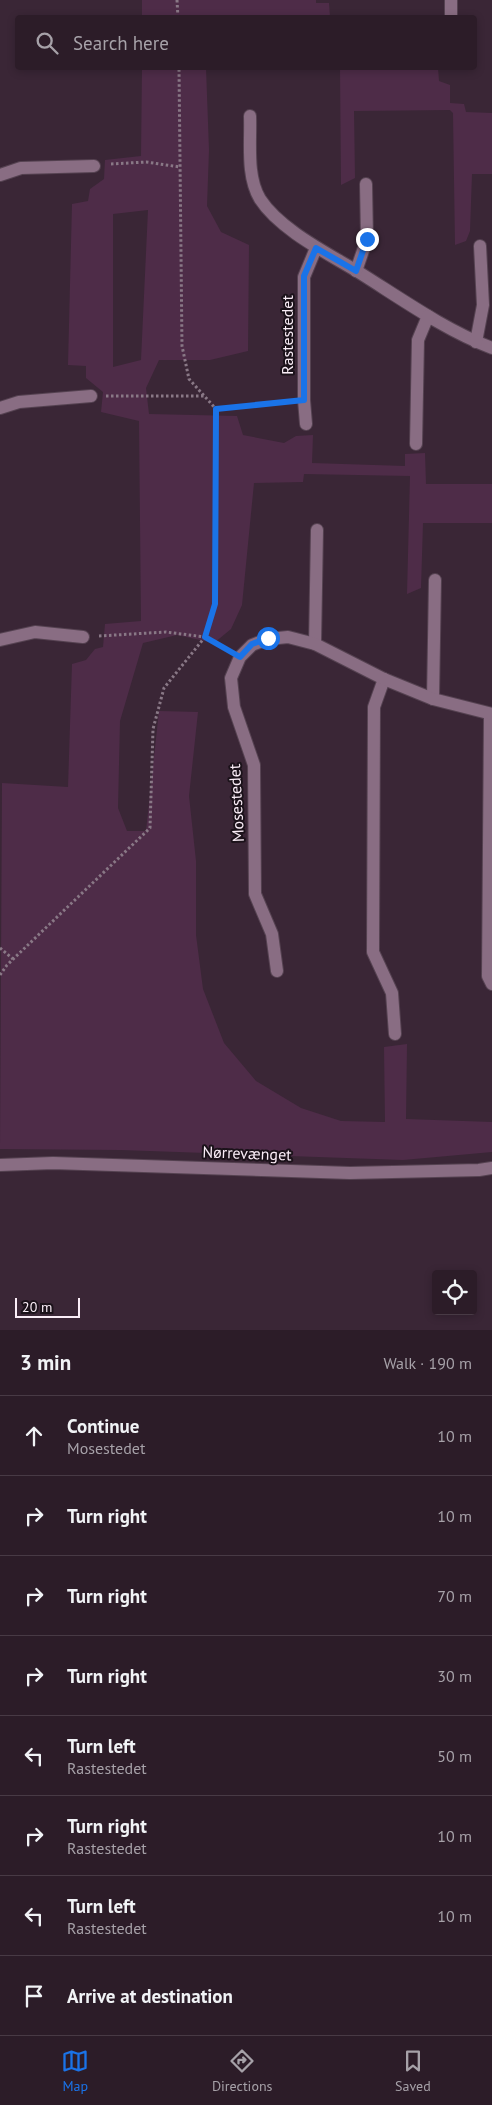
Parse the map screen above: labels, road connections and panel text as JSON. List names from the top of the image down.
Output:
{
  "streets": {
    "street": ["Rastestedet", "Mosestedet", "Nørrevænget"]
  },
  "scale_bar": "20 m",
  "page": {
    "search": "Search here",
    "scale": "20 m",
    "heading": ["3 min", "Walk · 190 m"],
    "list": [
      ["Continue", "Mosestedet", "10 m"],
      ["Turn right", "10 m"],
      ["Turn right", "70 m"],
      ["Turn right", "30 m"],
      ["Turn left", "Rastestedet", "50 m"],
      ["Turn right", "Rastestedet", "10 m"],
      ["Turn left", "Rastestedet", "10 m"],
      "Arrive at destination"
    ],
    "nav": ["Map", "Directions", "Saved"]
  }
}
